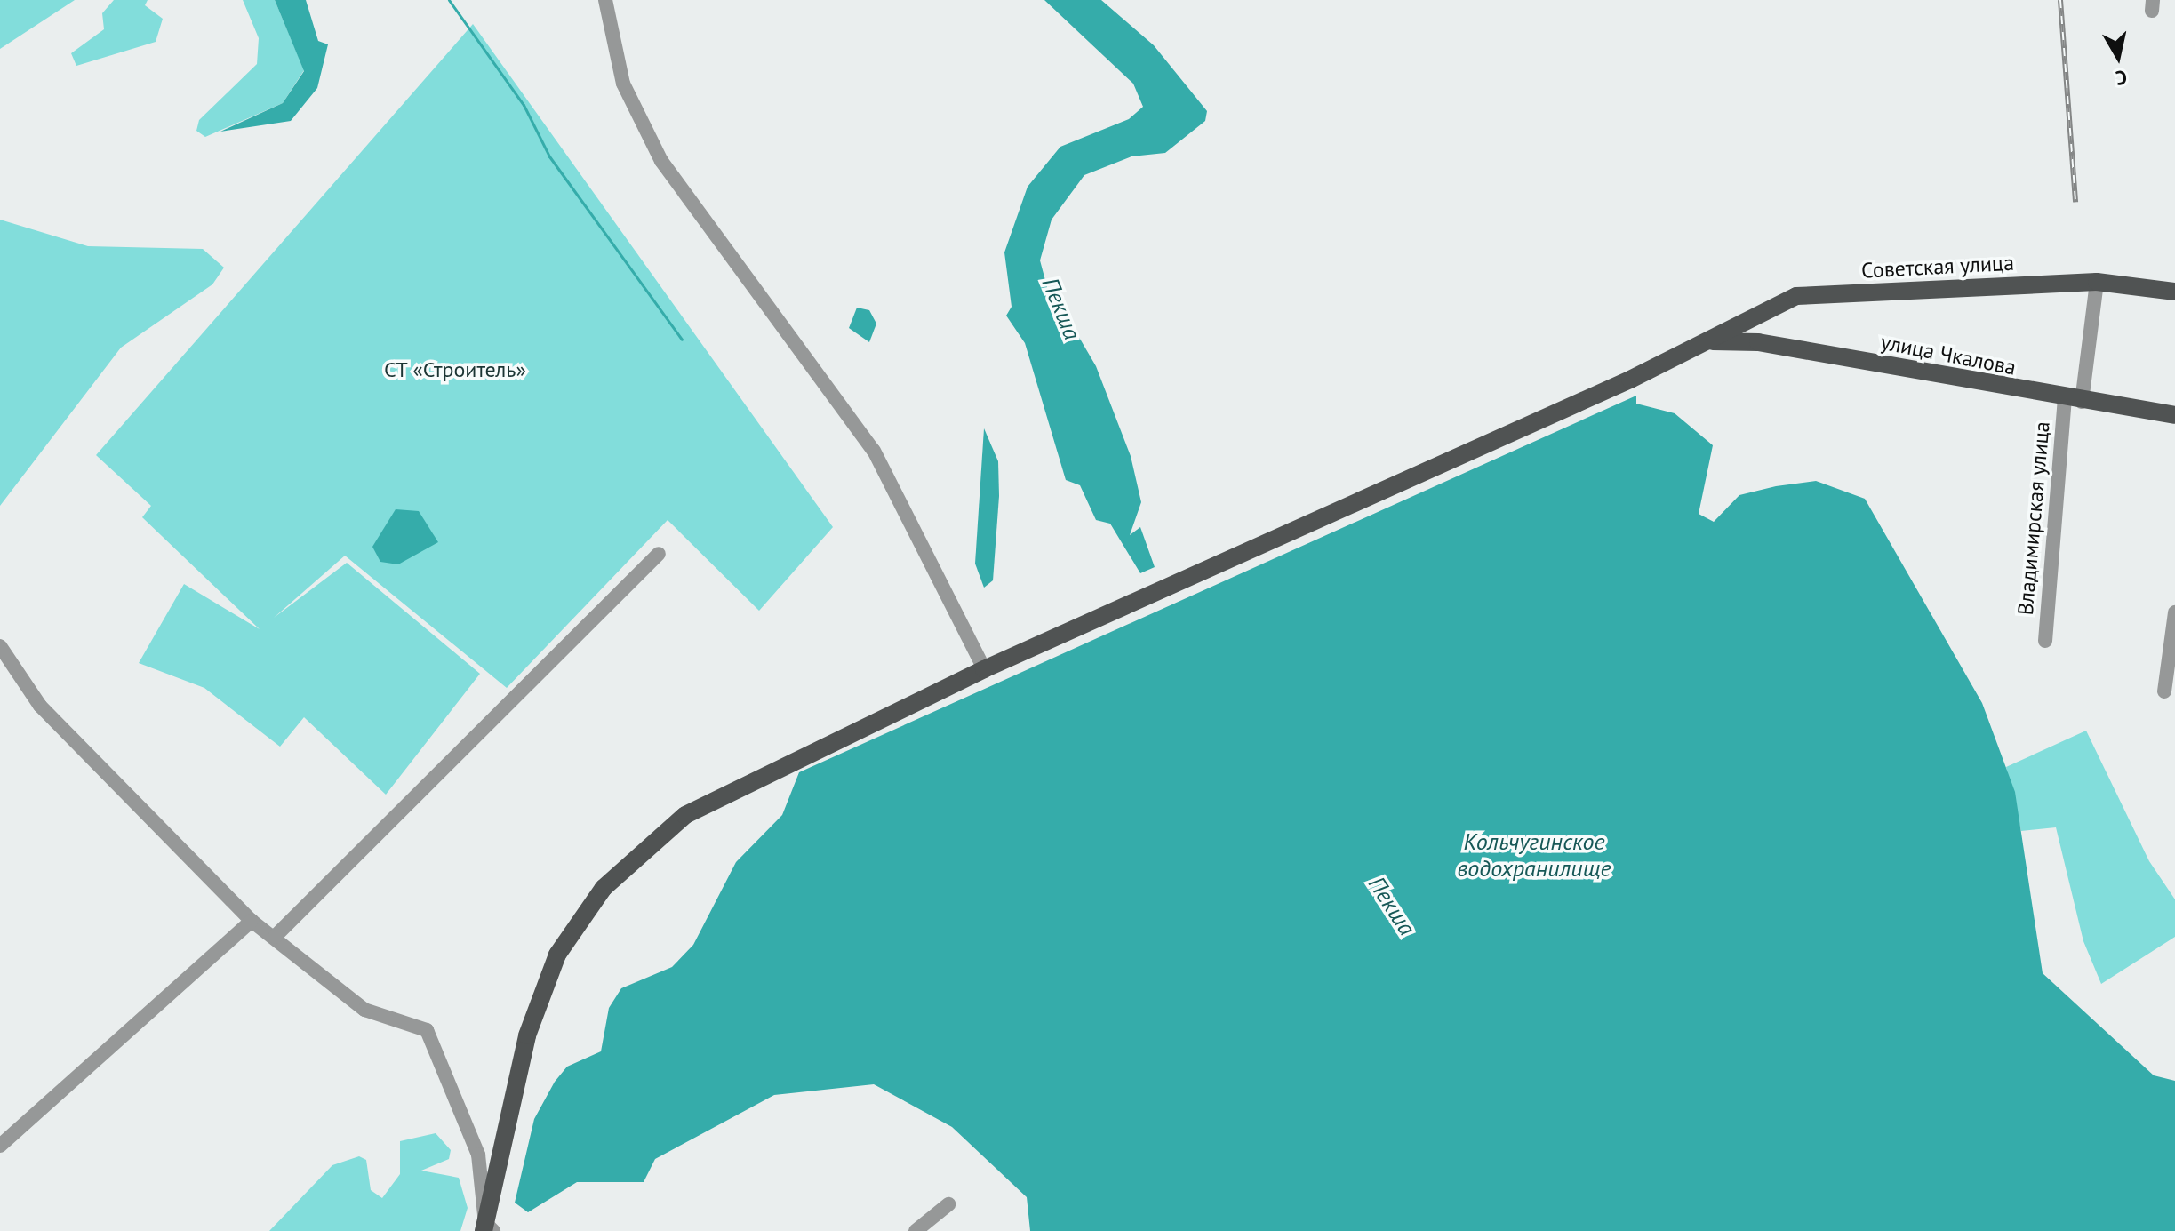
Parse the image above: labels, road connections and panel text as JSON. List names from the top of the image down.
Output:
{
  "streets": {
    "main road": ["Советская улица", "улица Чкалова"],
    "street": ["Владимирская улица"]
  },
  "crossings": [
    ["Советская улица", "улица Чкалова"],
    ["Советская улица", "Владимирская улица"],
    ["улица Чкалова", "Владимирская улица"]
  ],
  "water": ["Пекша", "Кольчугинское водохранилище"],
  "parks": ["СТ «Строитель»"],
  "north": "bottom"
}
